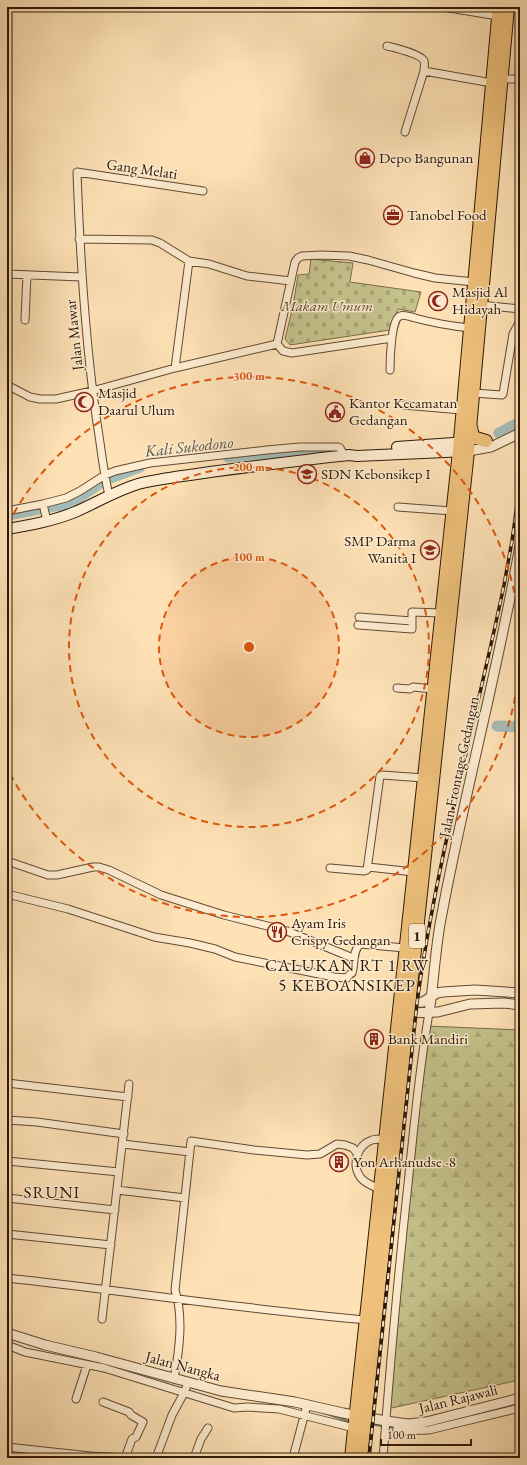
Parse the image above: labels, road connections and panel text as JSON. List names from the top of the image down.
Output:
{
  "streets": {
    "highway": ["1"],
    "street": [
      "Gang Melati",
      "Jalan Mawar",
      "Jalan Frontage Gedangan",
      "Jalan Nangka",
      "Jalan Rajawali"
    ]
  },
  "crossings": [
    ["Gang Melati", "Jalan Mawar"],
    ["1", "Jalan Nangka"],
    ["1", "Jalan Rajawali"],
    ["Jalan Nangka", "Jalan Rajawali"]
  ],
  "districts": ["CALUKAN RT 1 RW 5 KEBOANSIKEP", "SRUNI"],
  "water": ["Kali Sukodono"],
  "parks": ["Makam Umum"],
  "places": {
    "shop": ["Depo Bangunan"],
    "office": ["Tanobel Food"],
    "mosque": ["Masjid Al Hidayah", "Masjid Daarul Ulum"],
    "public building": ["Kantor Kecamatan Gedangan"],
    "school or university": ["SDN Kebonsikep I", "SMP Darma Wanita I"],
    "restaurant": ["Ayam Iris Crispy Gedangan"],
    "building": ["Bank Mandiri", "Yon Arhanudse -8"]
  },
  "scale_bar": "100 m",
  "rings": ["300 m", "200 m", "100 m"]
}
